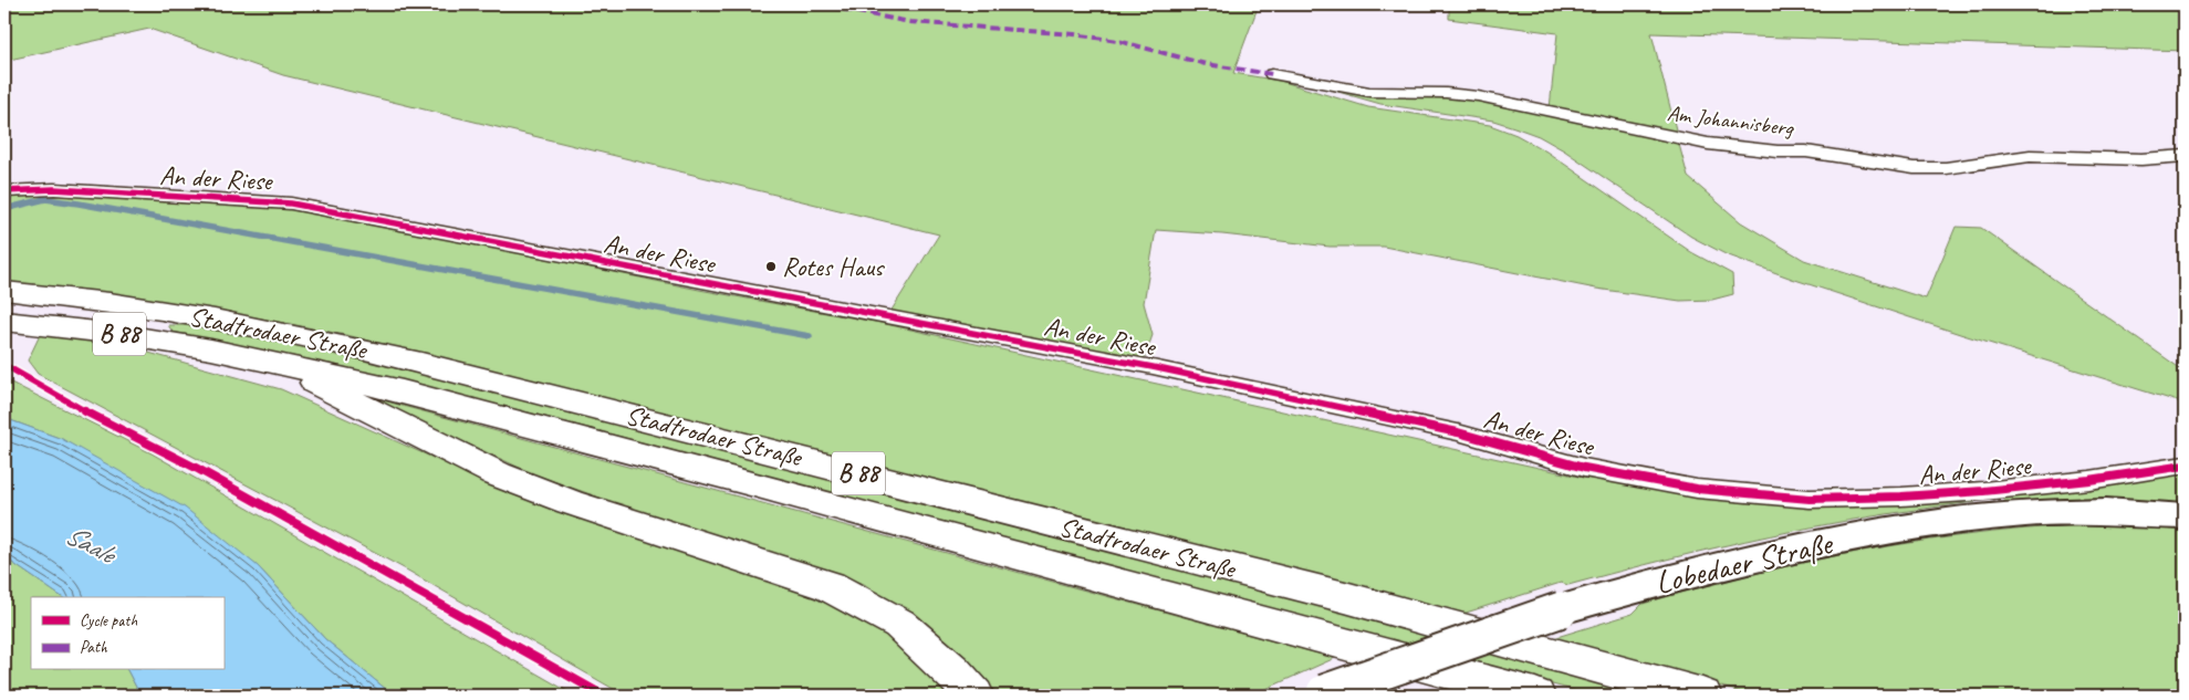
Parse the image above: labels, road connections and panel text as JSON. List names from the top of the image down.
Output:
{
  "streets": {
    "main road": ["Stadtrodaer Straße", "B 88", "Lobedaer Straße"],
    "street": ["Am Johannisberg", "An der Riese"]
  },
  "water": ["Saale"],
  "places": ["Rotes Haus"],
  "legend": ["Cycle path", "Path"]
}
